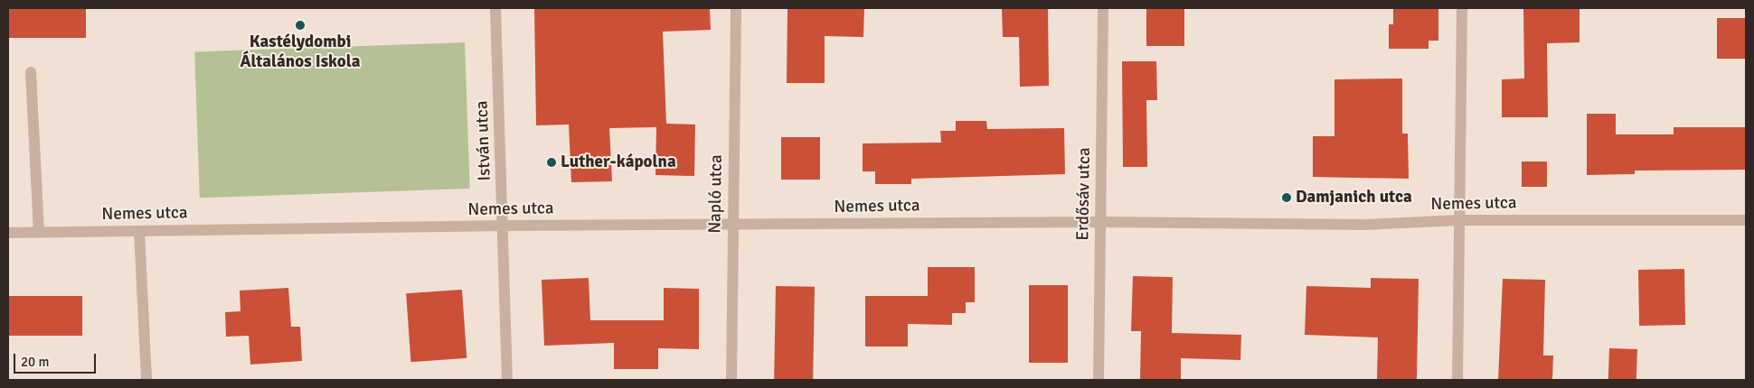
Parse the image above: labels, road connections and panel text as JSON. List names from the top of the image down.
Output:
{
  "streets": {
    "street": [
      "István utca",
      "Napló utca",
      "Erdősáv utca",
      "Nemes utca"
    ]
  },
  "crossings": [
    ["István utca", "Nemes utca"],
    ["Napló utca", "Nemes utca"],
    ["Erdősáv utca", "Nemes utca"]
  ],
  "places": ["Kastélydombi Általános Iskola", "Luther-kápolna", "Damjanich utca"],
  "scale_bar": "20 m"
}
